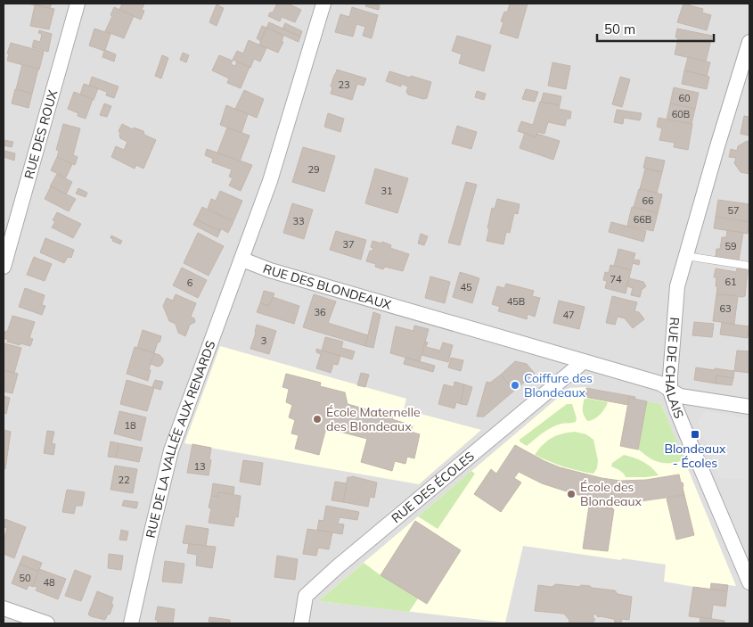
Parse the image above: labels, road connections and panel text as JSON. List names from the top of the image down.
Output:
{
  "streets": {
    "street": [
      "RUE DES ROUX",
      "RUE DES BLONDEAUX",
      "RUE DE CHALAIS",
      "RUE DE LA VALLÉE AUX RENARDS",
      "RUE DES ÉCOLES"
    ]
  },
  "crossings": [
    ["RUE DES BLONDEAUX", "RUE DE CHALAIS"],
    ["RUE DES BLONDEAUX", "RUE DE LA VALLÉE AUX RENARDS"],
    ["RUE DES BLONDEAUX", "RUE DES ÉCOLES"]
  ],
  "places": {
    "other": ["Coiffure des Blondeaux", "École Maternelle des Blondeaux", "École des Blondeaux"],
    "transit": ["Blondeaux - Écoles"]
  },
  "house_numbers": [
    "23",
    "60",
    "60B",
    "29",
    "31",
    "66",
    "57",
    "66B",
    "33",
    "37",
    "59",
    "74",
    "61",
    "6",
    "45",
    "45B",
    "63",
    "36",
    "47",
    "3",
    "18",
    "13",
    "22",
    "50",
    "48"
  ],
  "scale_bar": "50 m"
}
